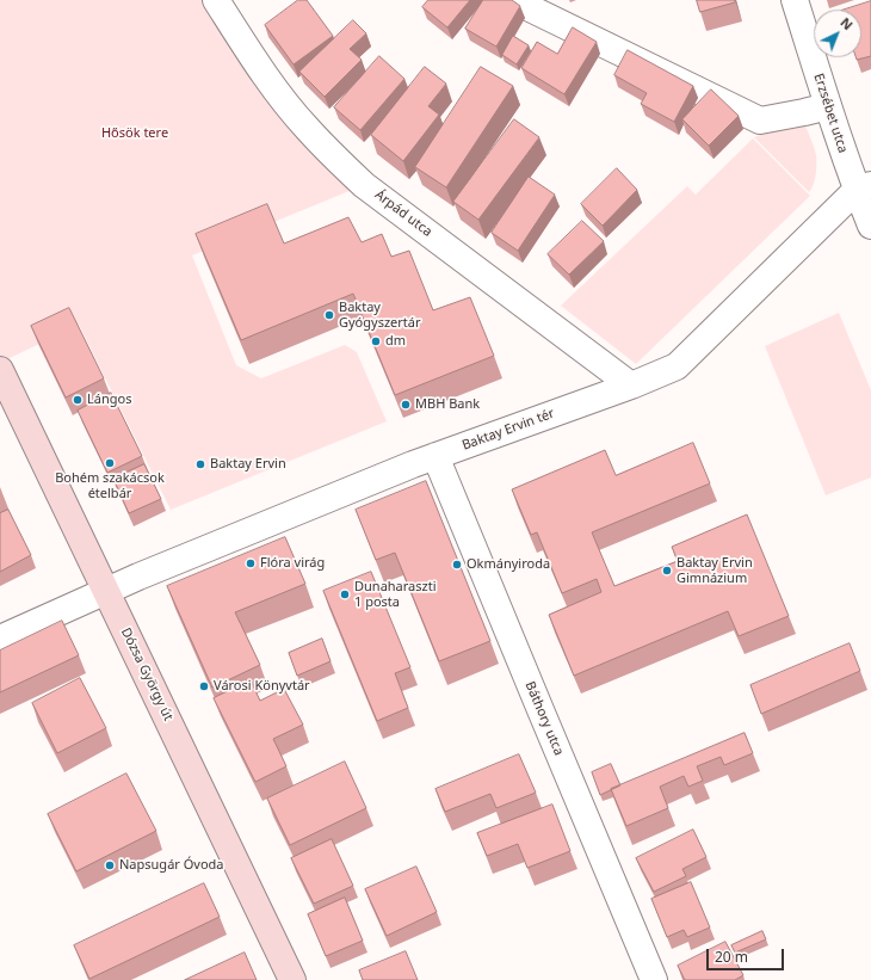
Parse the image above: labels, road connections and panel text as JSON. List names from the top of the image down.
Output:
{
  "streets": {
    "main road": ["Dózsa György út"],
    "street": [
      "Erzsébet utca",
      "Árpád utca",
      "Baktay Ervin tér",
      "Báthory utca"
    ]
  },
  "crossings": [
    ["Erzsébet utca", "Baktay Ervin tér"],
    ["Árpád utca", "Baktay Ervin tér"],
    ["Baktay Ervin tér", "Dózsa György út"],
    ["Baktay Ervin tér", "Báthory utca"]
  ],
  "parks": ["Hősök tere"],
  "places": [
    "Baktay Gyógyszertár",
    "dm",
    "Lángos",
    "MBH Bank",
    "Bohém szakácsok ételbár",
    "Baktay Ervin",
    "Flóra virág",
    "Okmányiroda",
    "Baktay Ervin Gimnázium",
    "Dunaharaszti 1 posta",
    "Városi Könyvtár",
    "Napsugár Óvoda"
  ],
  "scale_bar": "20 m",
  "north": "top right"
}
